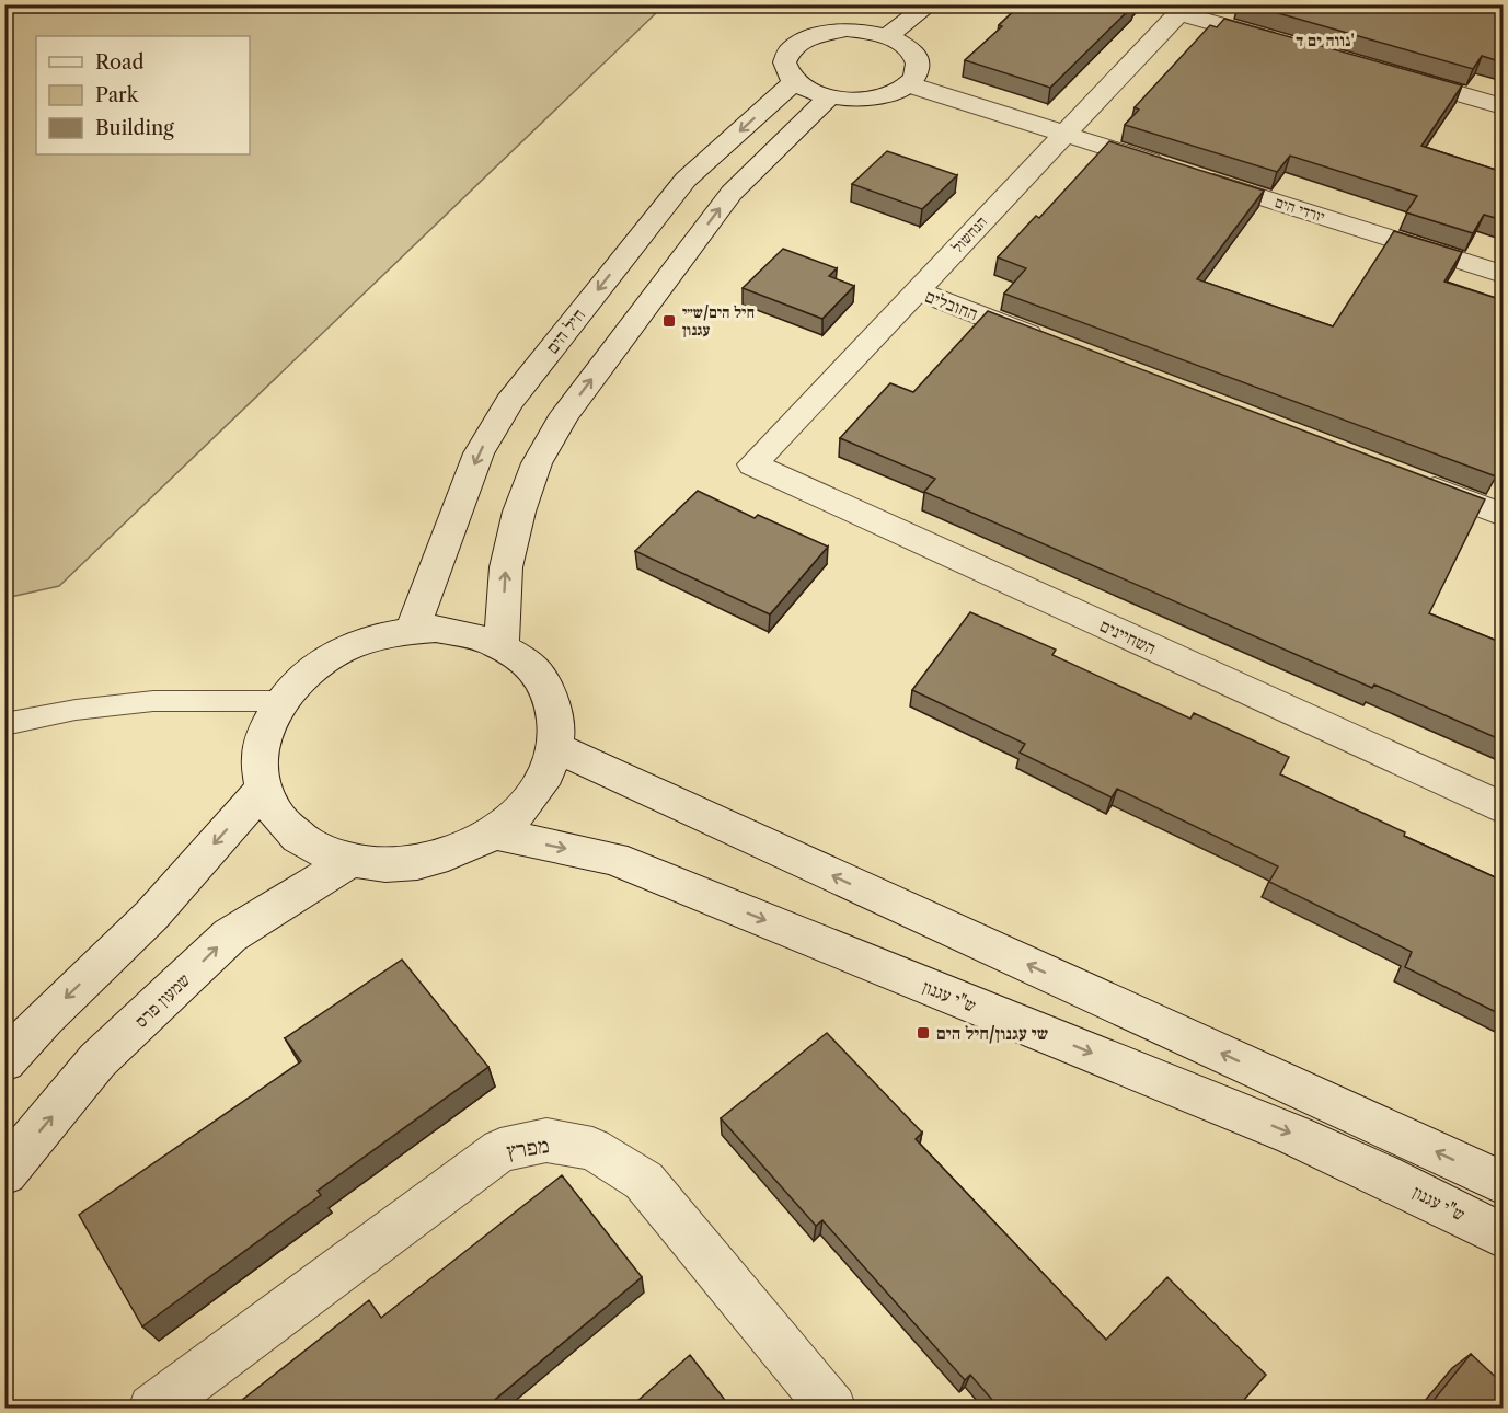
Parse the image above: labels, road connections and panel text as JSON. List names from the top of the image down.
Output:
{
  "streets": {
    "street": [
      "יורדי הים",
      "הנחשול",
      "החובלים",
      "חיל הים",
      "השחיינים",
      "ש\"י עגנון",
      "שמעון פרס",
      "מפרץ"
    ]
  },
  "crossings": [
    ["יורדי הים", "הנחשול"],
    ["הנחשול", "החובלים"],
    ["הנחשול", "השחיינים"]
  ],
  "districts": ["נווה ים ד'"],
  "places": {
    "transit": ["חיל הים/ש״י עגנון", "שי עגנון/חיל הים"]
  },
  "legend": ["Road", "Park", "Building"]
}
